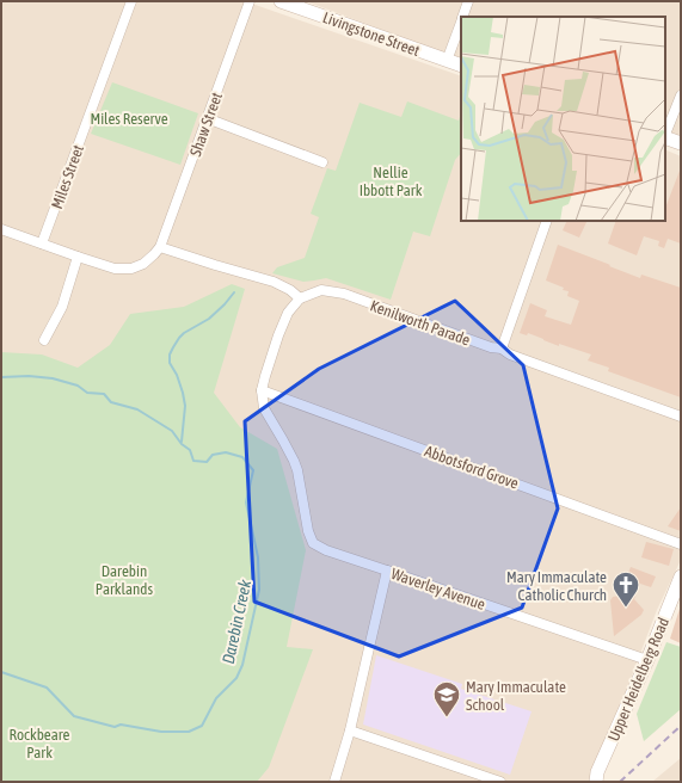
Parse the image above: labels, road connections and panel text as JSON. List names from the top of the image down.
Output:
{
  "streets": {
    "main road": ["Livingstone Street", "Upper Heidelberg Road"],
    "street": [
      "Shaw Street",
      "Miles Street",
      "Kenilworth Parade",
      "Abbotsford Grove",
      "Waverley Avenue"
    ]
  },
  "crossings": [
    ["Abbotsford Grove", "Waverley Avenue"],
    ["Waverley Avenue", "Upper Heidelberg Road"]
  ],
  "water": ["Darebin Creek"],
  "parks": [
    "Miles Reserve",
    "Nellie Ibbott Park",
    "Darebin Parklands",
    "Rockbeare Park"
  ],
  "places": {
    "church": ["Mary Immaculate Catholic Church"],
    "school or university": ["Mary Immaculate School"]
  }
}
